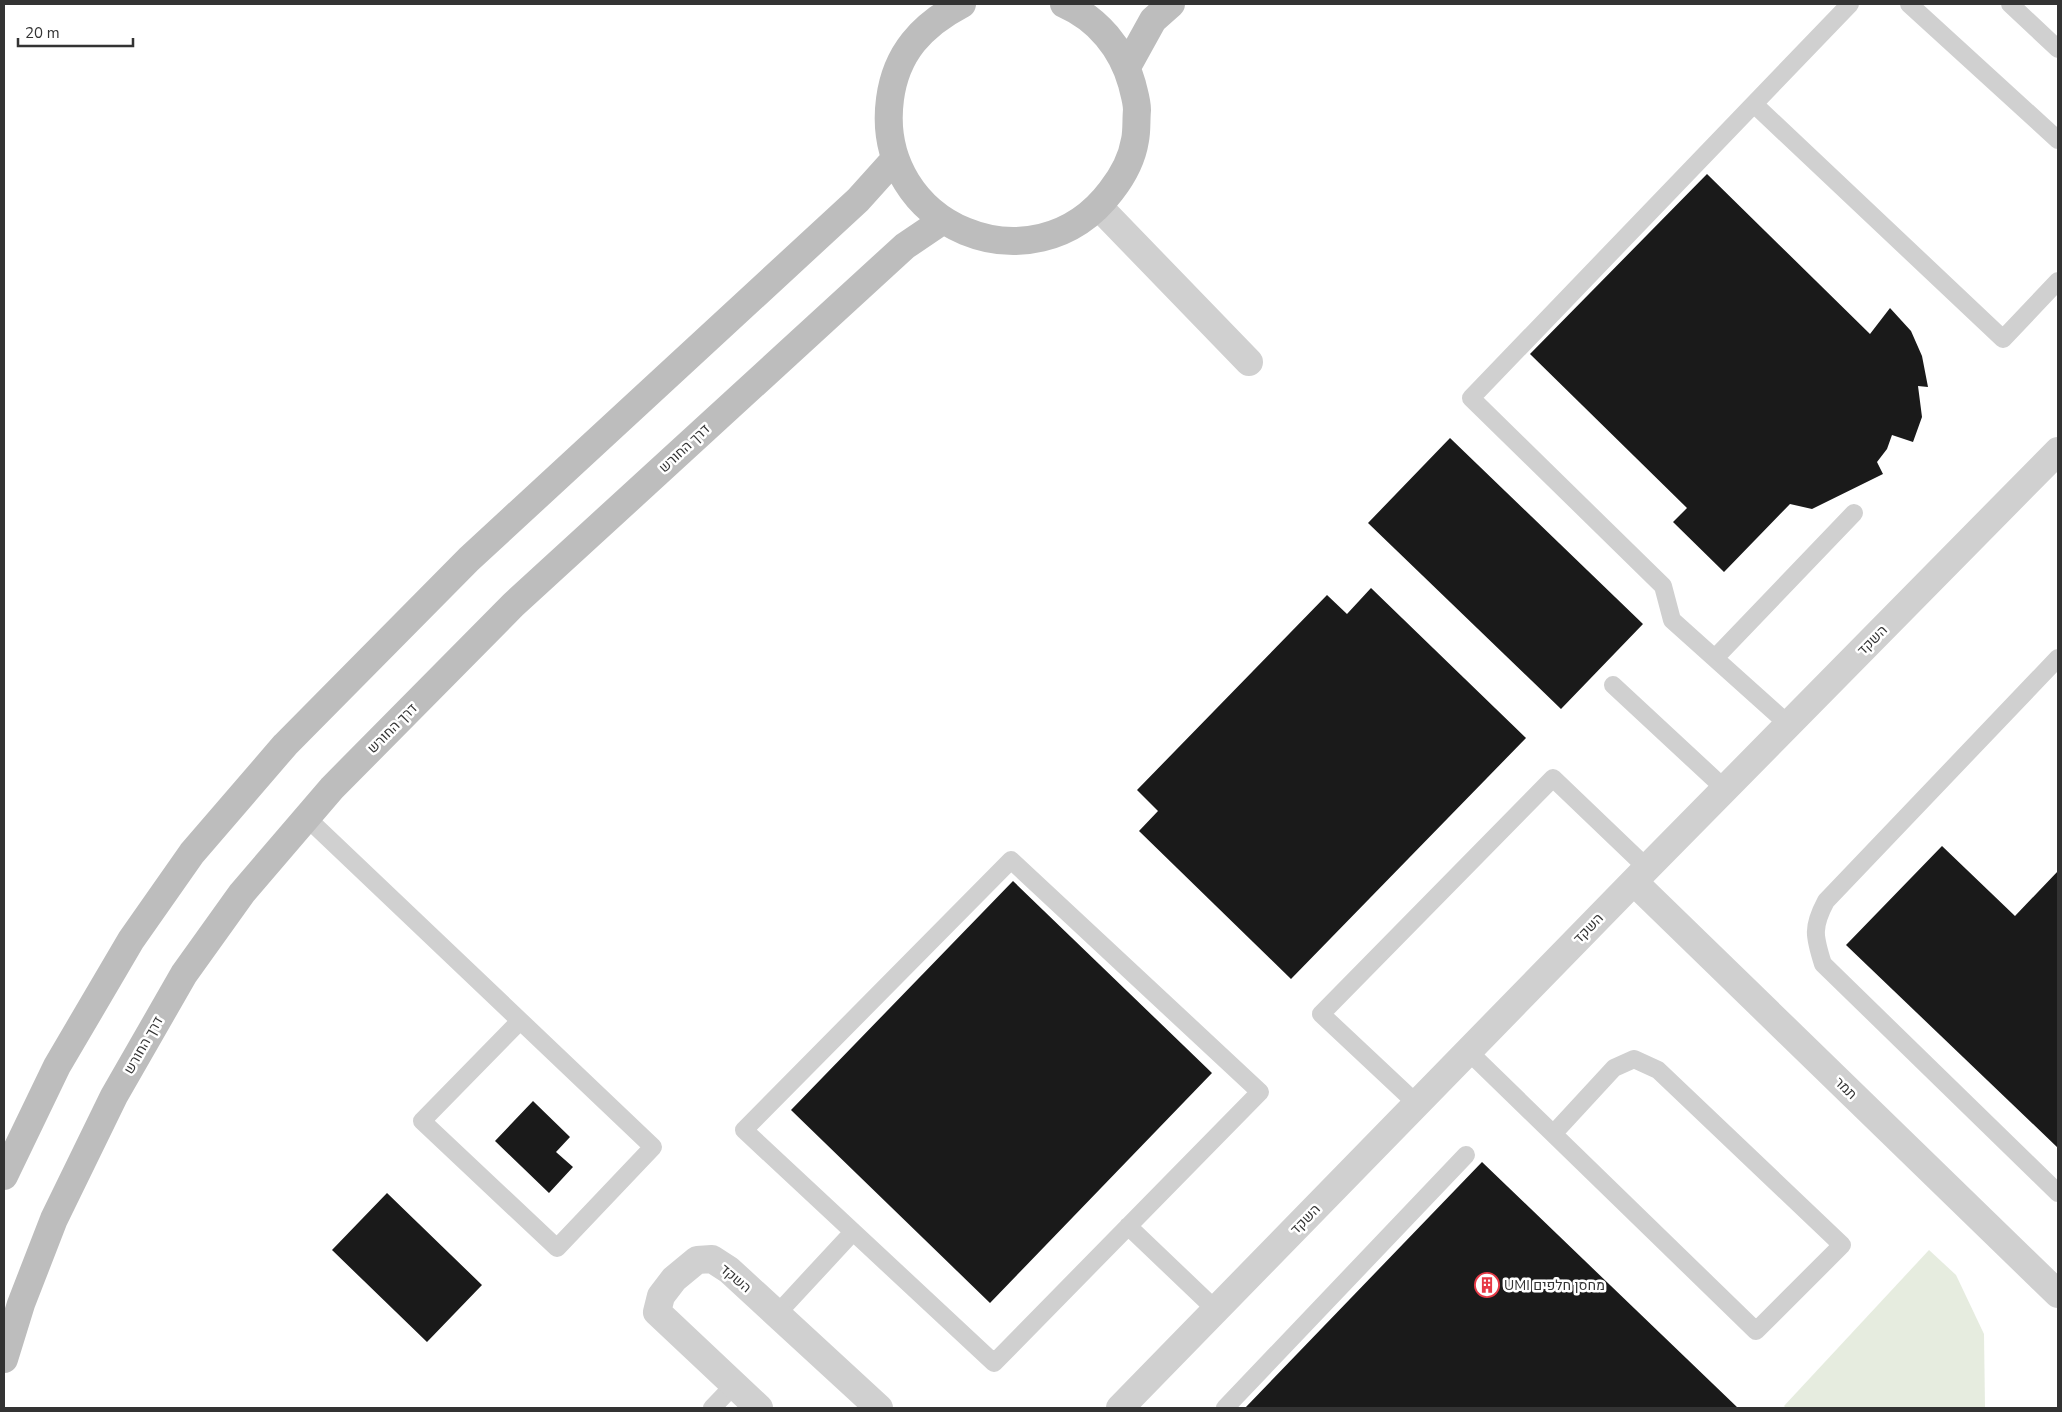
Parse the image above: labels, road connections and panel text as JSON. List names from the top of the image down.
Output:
{
  "streets": {
    "street": ["דרך החורש", "השקד", "תמר"]
  },
  "crossings": [
    ["השקד", "תמר"]
  ],
  "places": {
    "building": ["UMI מחסן חלפים"]
  },
  "scale_bar": "20 m"
}
